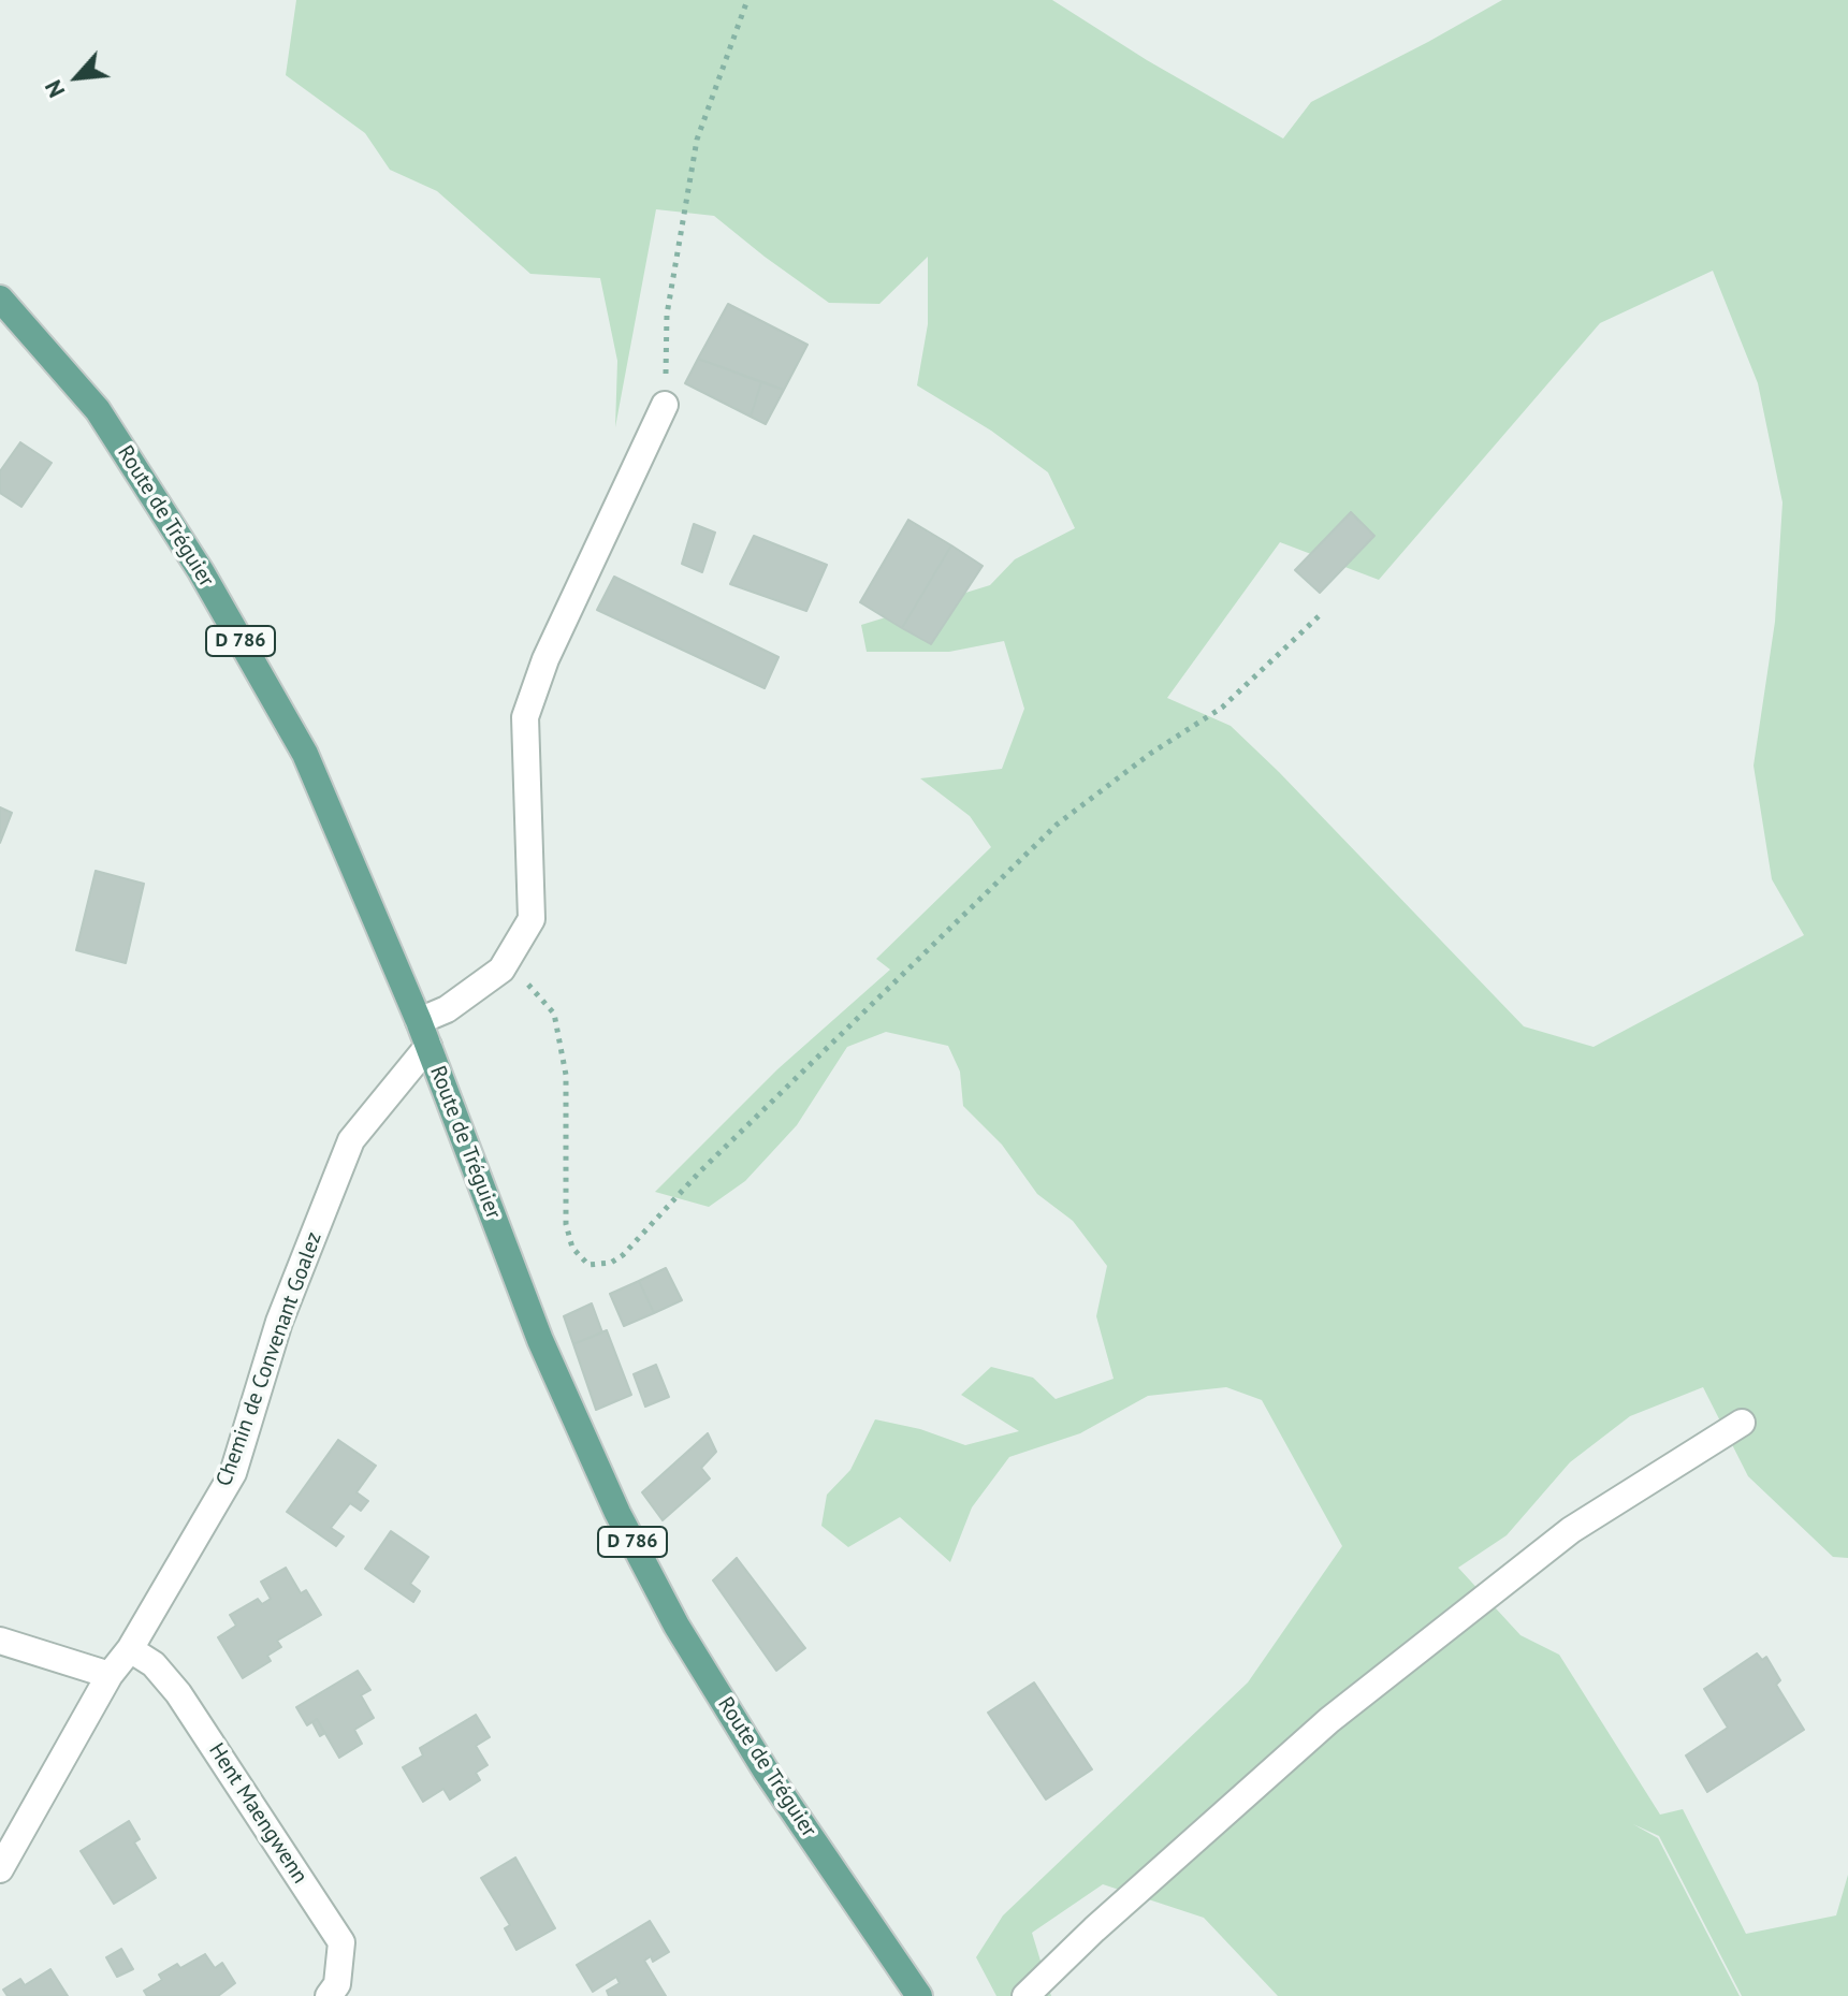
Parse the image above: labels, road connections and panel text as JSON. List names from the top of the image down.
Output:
{
  "streets": {
    "main road": ["Route de Tréguier", "D 786"],
    "street": ["Chemin de Convenant Goalez", "Hent Maengwenn"]
  },
  "crossings": [
    ["Route de Tréguier", "Chemin de Convenant Goalez"],
    ["Chemin de Convenant Goalez", "Hent Maengwenn"]
  ],
  "north": "bottom left"
}
